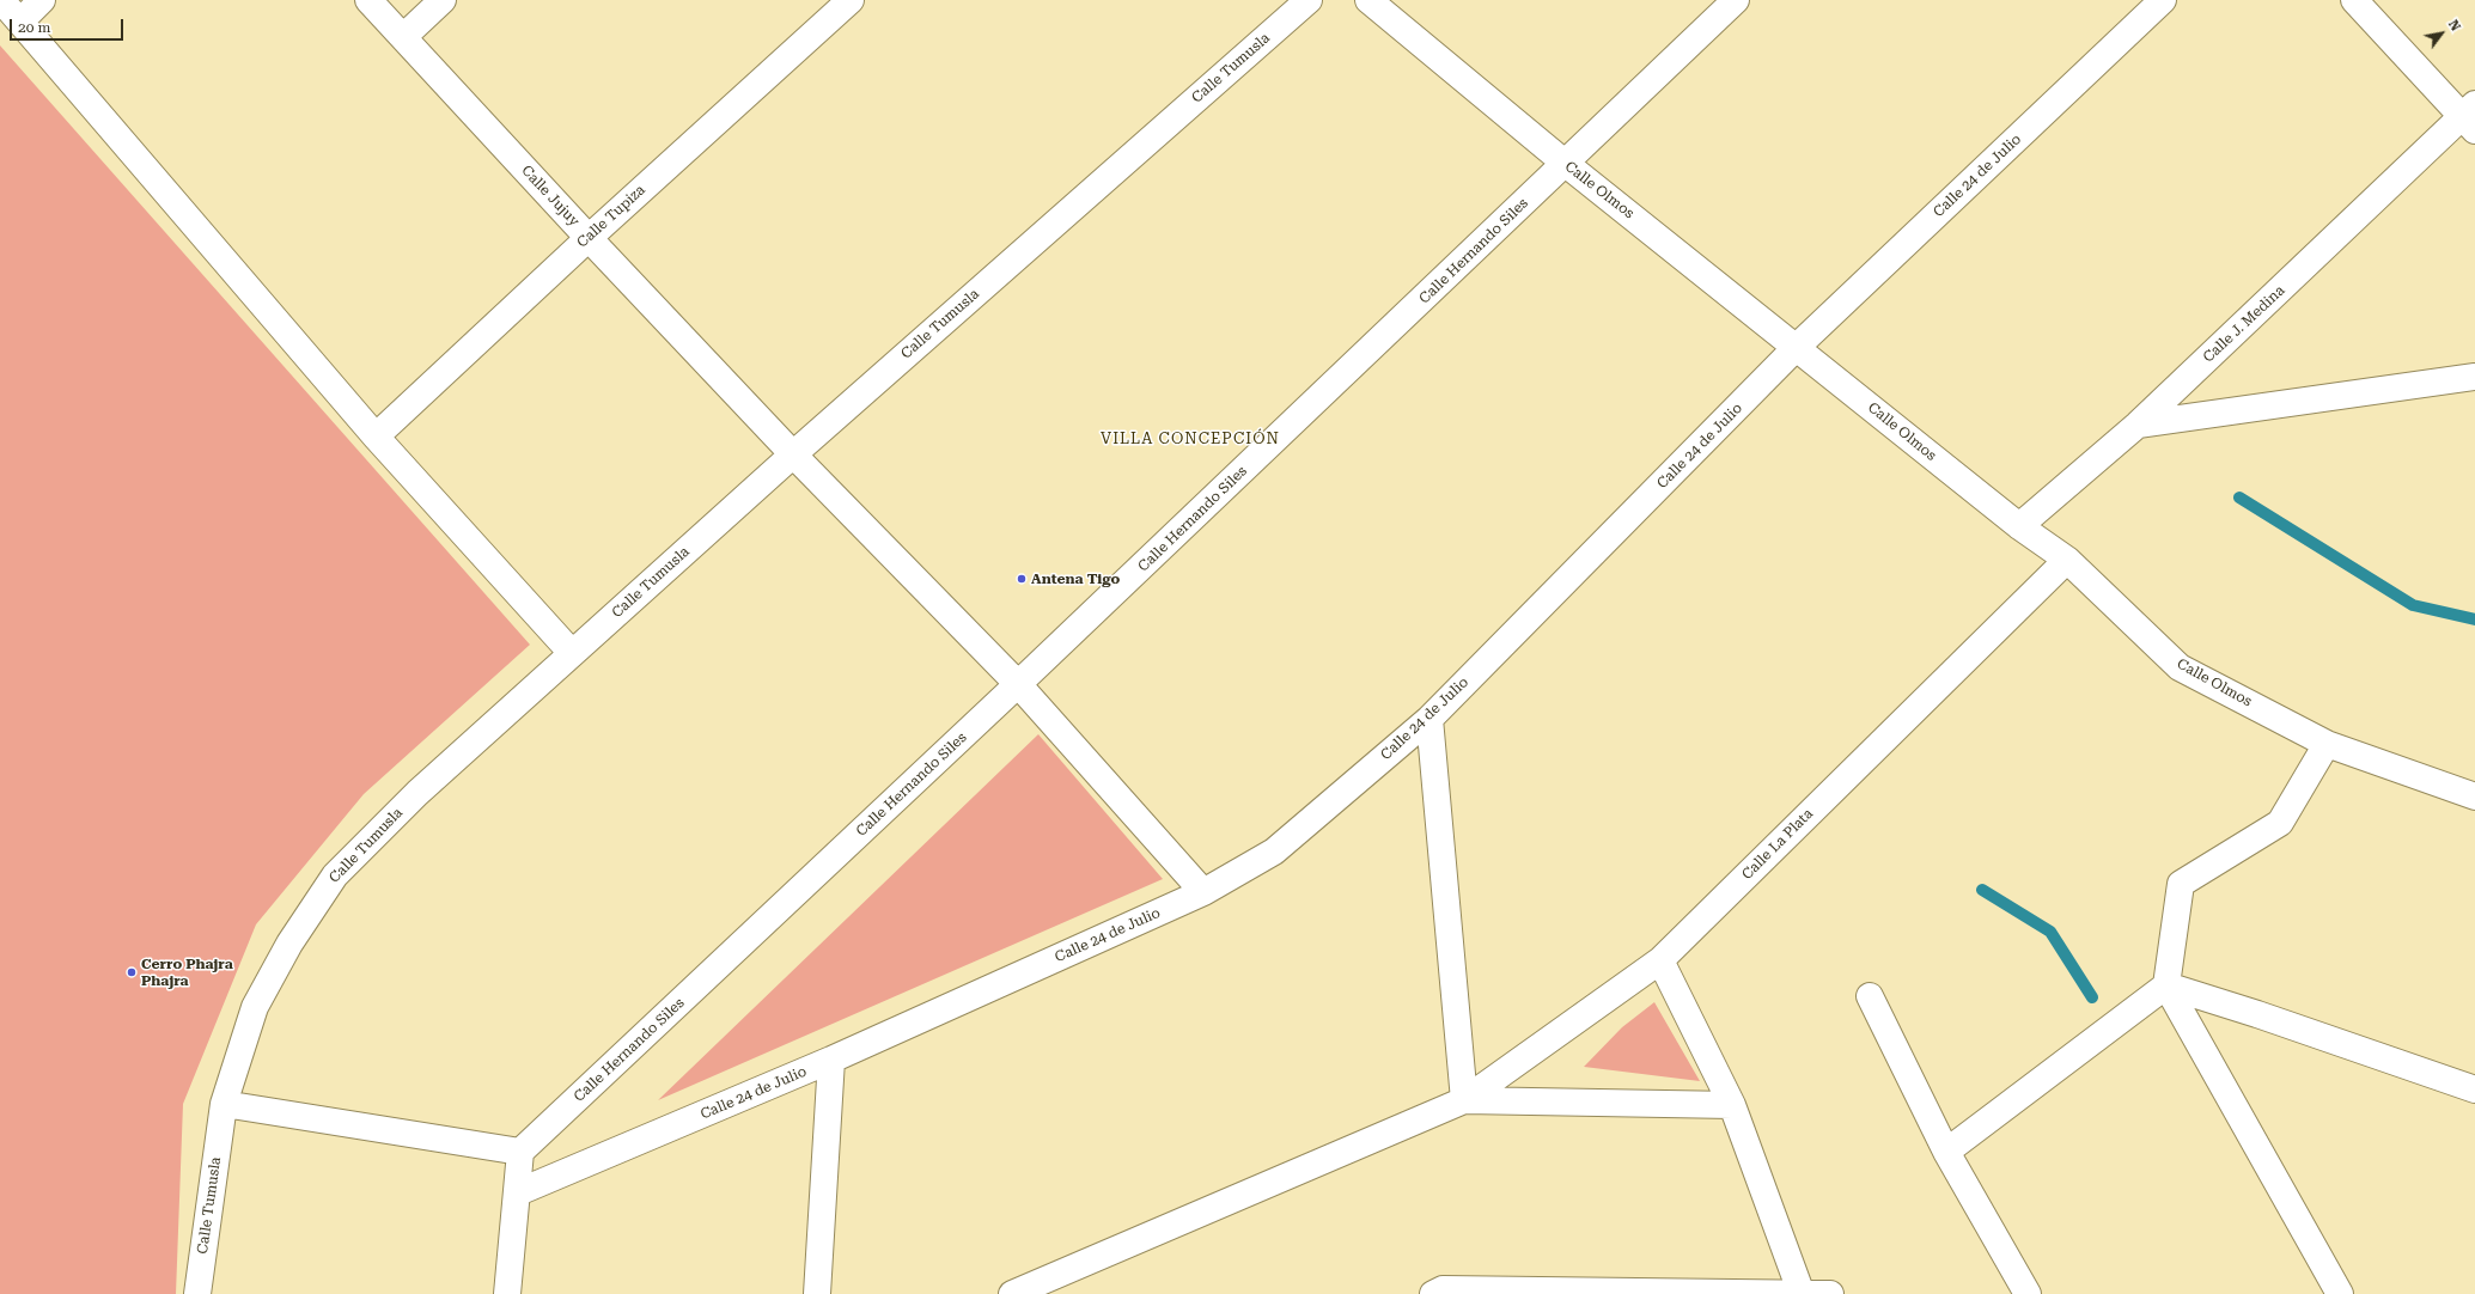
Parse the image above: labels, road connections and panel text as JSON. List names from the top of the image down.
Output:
{
  "streets": {
    "street": [
      "Calle Tumusla",
      "Calle 24 de Julio",
      "Calle Olmos",
      "Calle Jujuy",
      "Calle Tupiza",
      "Calle Hernando Siles",
      "Calle J. Medina",
      "Calle La Plata"
    ]
  },
  "crossings": [
    ["Calle Tumusla", "Calle Jujuy"],
    ["Calle 24 de Julio", "Calle Olmos"],
    ["Calle 24 de Julio", "Calle Jujuy"],
    ["Calle Olmos", "Calle Hernando Siles"],
    ["Calle Olmos", "Calle J. Medina"],
    ["Calle Olmos", "Calle La Plata"],
    ["Calle Jujuy", "Calle Tupiza"],
    ["Calle Jujuy", "Calle Hernando Siles"]
  ],
  "districts": ["VILLA CONCEPCIÓN"],
  "places": ["Antena Tigo", "Cerro Phajra Phajra"],
  "scale_bar": "20 m",
  "north": "top right"
}
